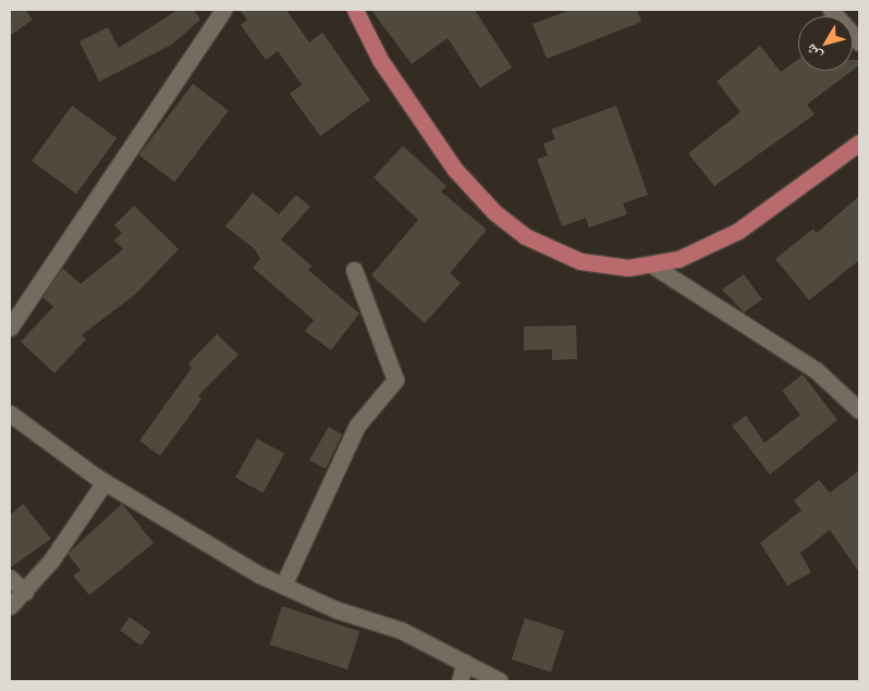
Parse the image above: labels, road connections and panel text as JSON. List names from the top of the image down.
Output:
{
  "north": "bottom left"
}
